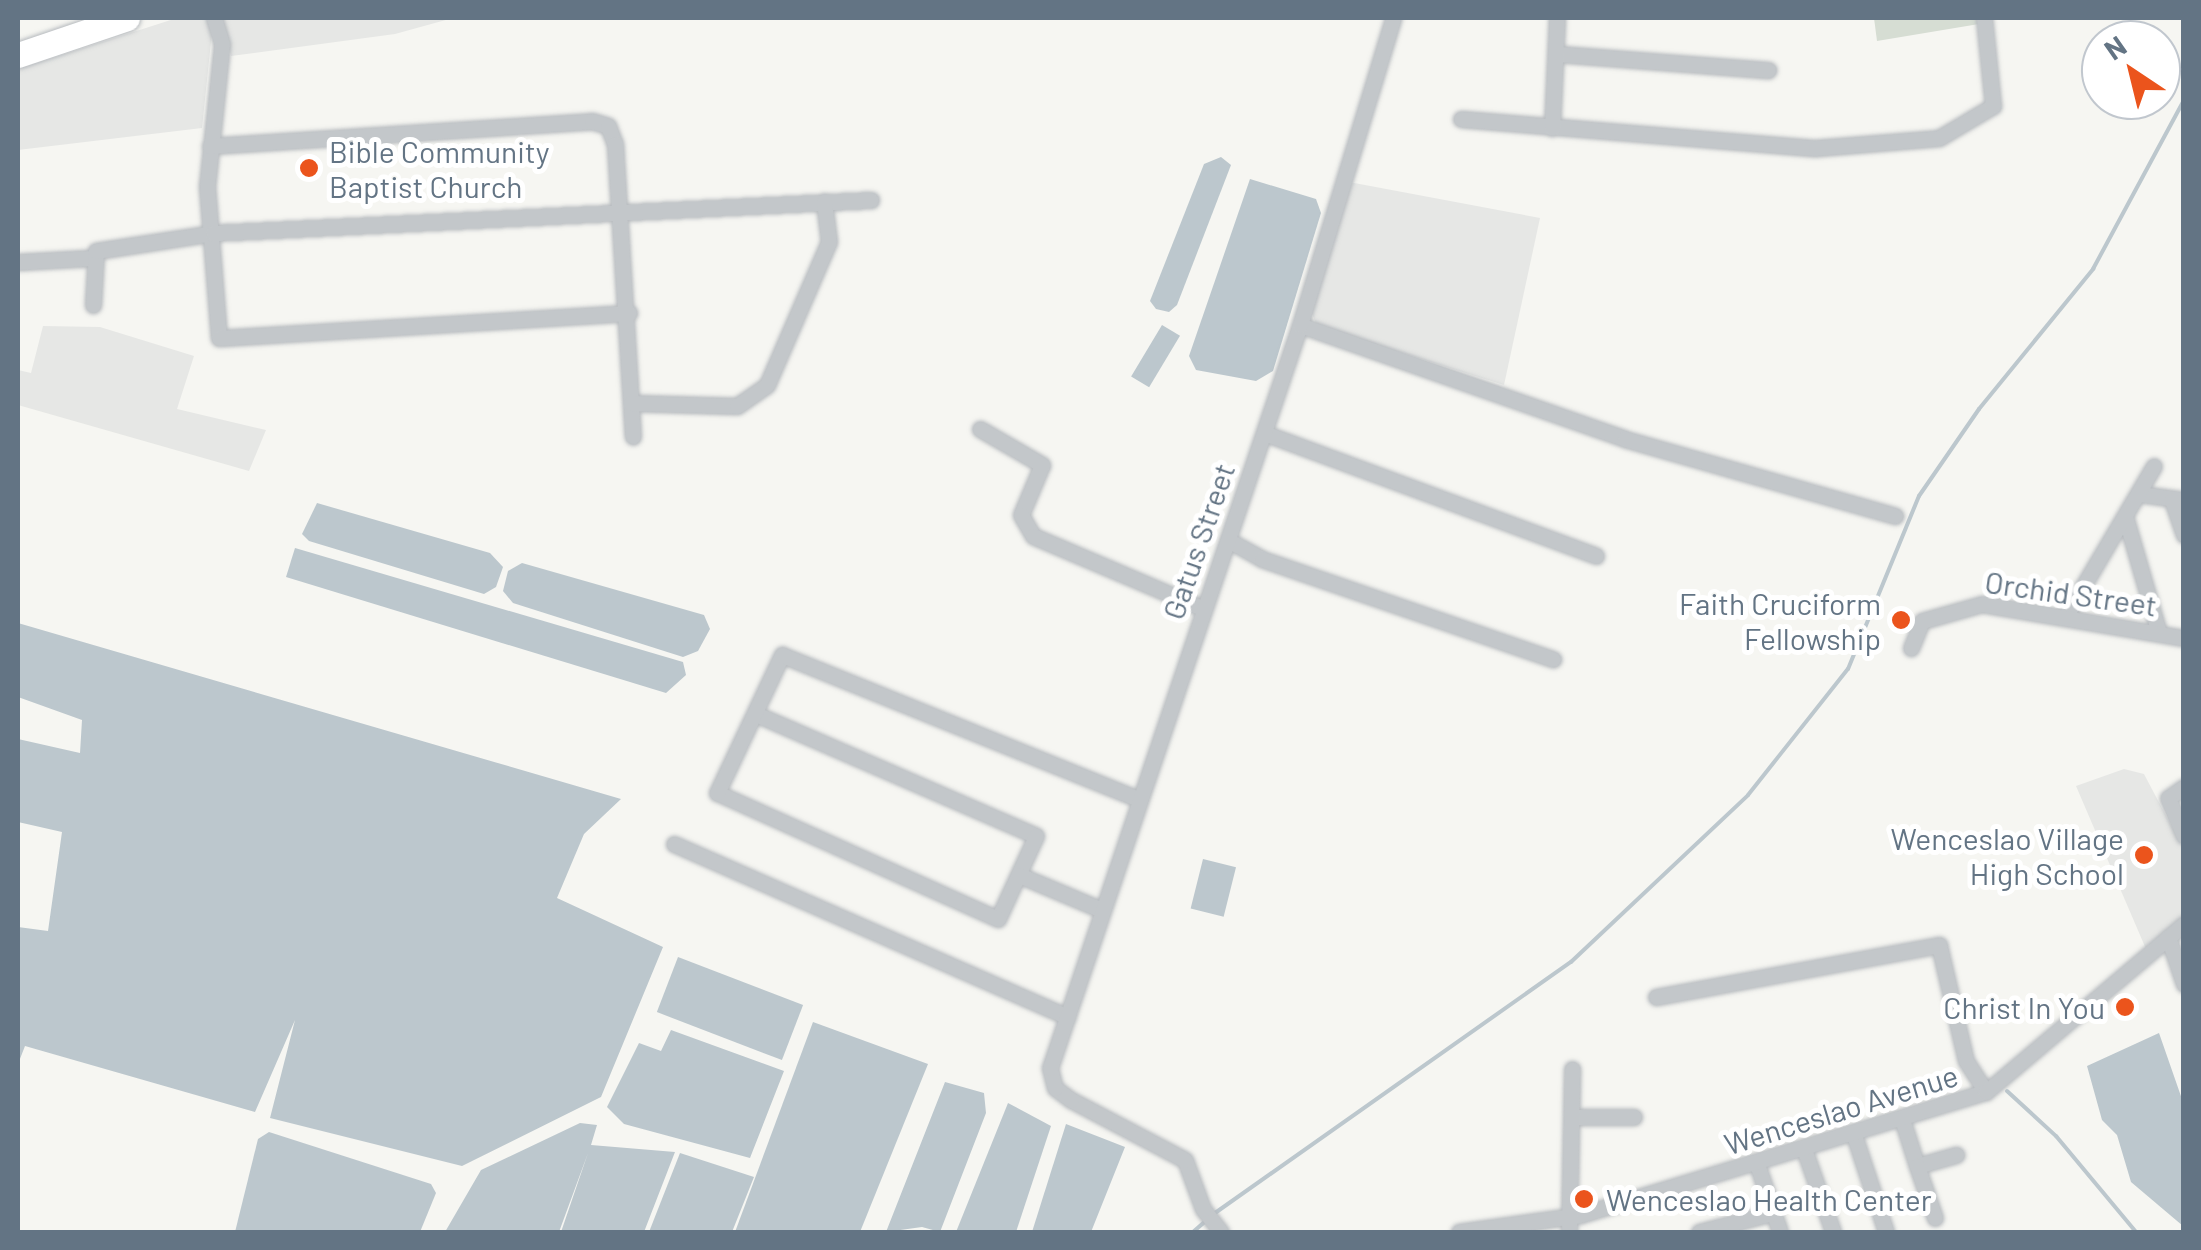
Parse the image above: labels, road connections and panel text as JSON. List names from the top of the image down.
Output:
{
  "streets": {
    "street": ["Gatus Street", "Orchid Street", "Wenceslao Avenue"]
  },
  "places": [
    "Bible Community Baptist Church",
    "Faith Cruciform Fellowship",
    "Wenceslao Village High School",
    "Christ In You",
    "Wenceslao Health Center"
  ],
  "north": "top left"
}
